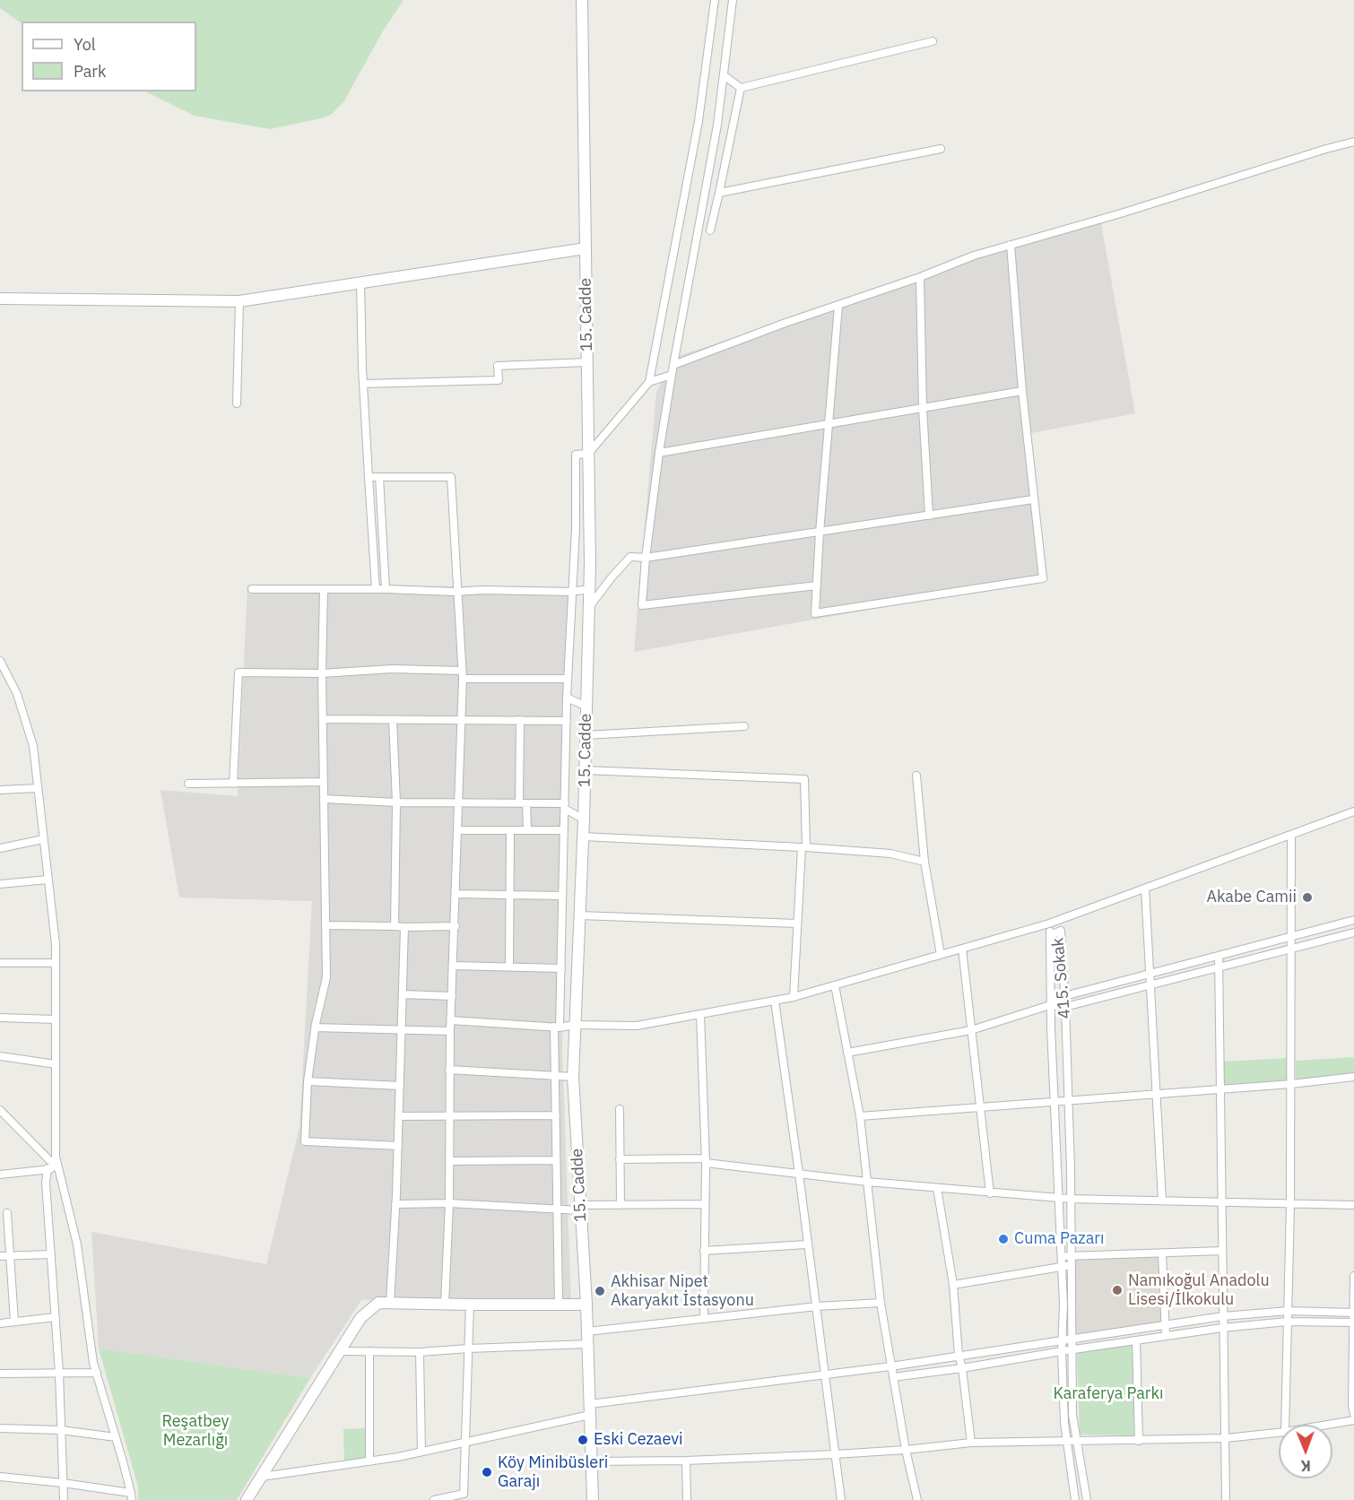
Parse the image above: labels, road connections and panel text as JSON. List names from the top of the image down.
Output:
{
  "streets": {
    "main road": ["15. Cadde"],
    "street": ["415. Sokak"]
  },
  "parks": ["Karaferya Parkı", "Reşatbey Mezarlığı"],
  "places": [
    "Akabe Camii",
    "Cuma Pazarı",
    "Namıkoğul Anadolu Lisesi/İlkokulu",
    "Akhisar Nipet Akaryakıt İstasyonu",
    "Eski Cezaevi",
    "Köy Minibüsleri Garajı"
  ],
  "legend": ["Yol", "Park"],
  "north": "bottom"
}
